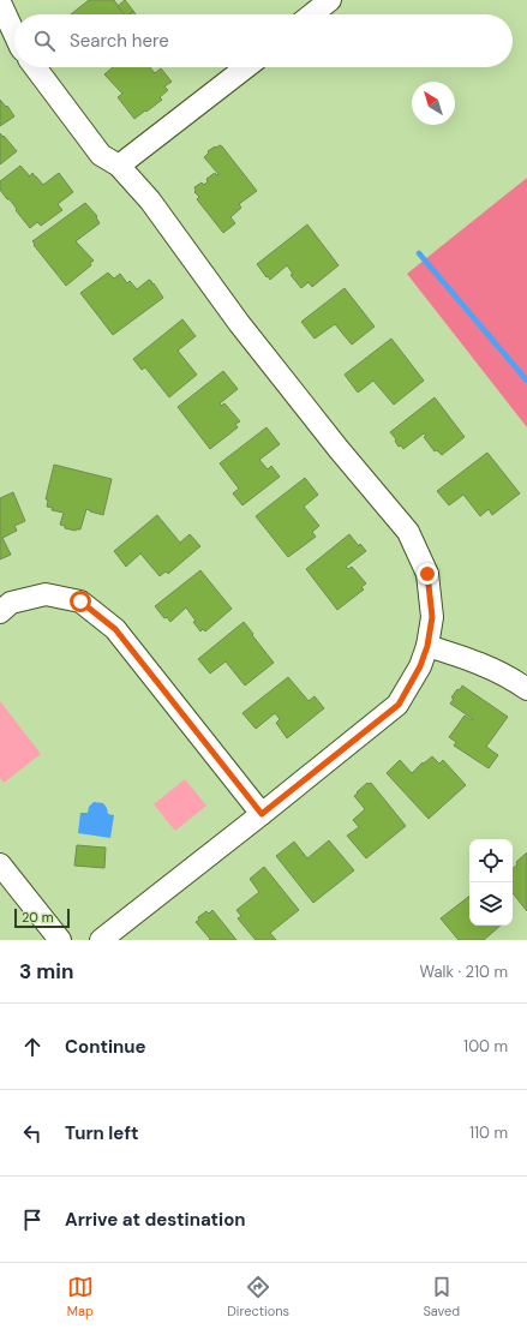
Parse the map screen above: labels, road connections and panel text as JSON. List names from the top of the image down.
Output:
{
  "scale_bar": "20 m",
  "north": "top left",
  "page": {
    "search": "Search here",
    "scale": "20 m",
    "heading": ["3 min", "Walk · 210 m"],
    "list": [
      ["Continue", "100 m"],
      ["Turn left", "110 m"],
      "Arrive at destination"
    ],
    "nav": ["Map", "Directions", "Saved"]
  }
}
